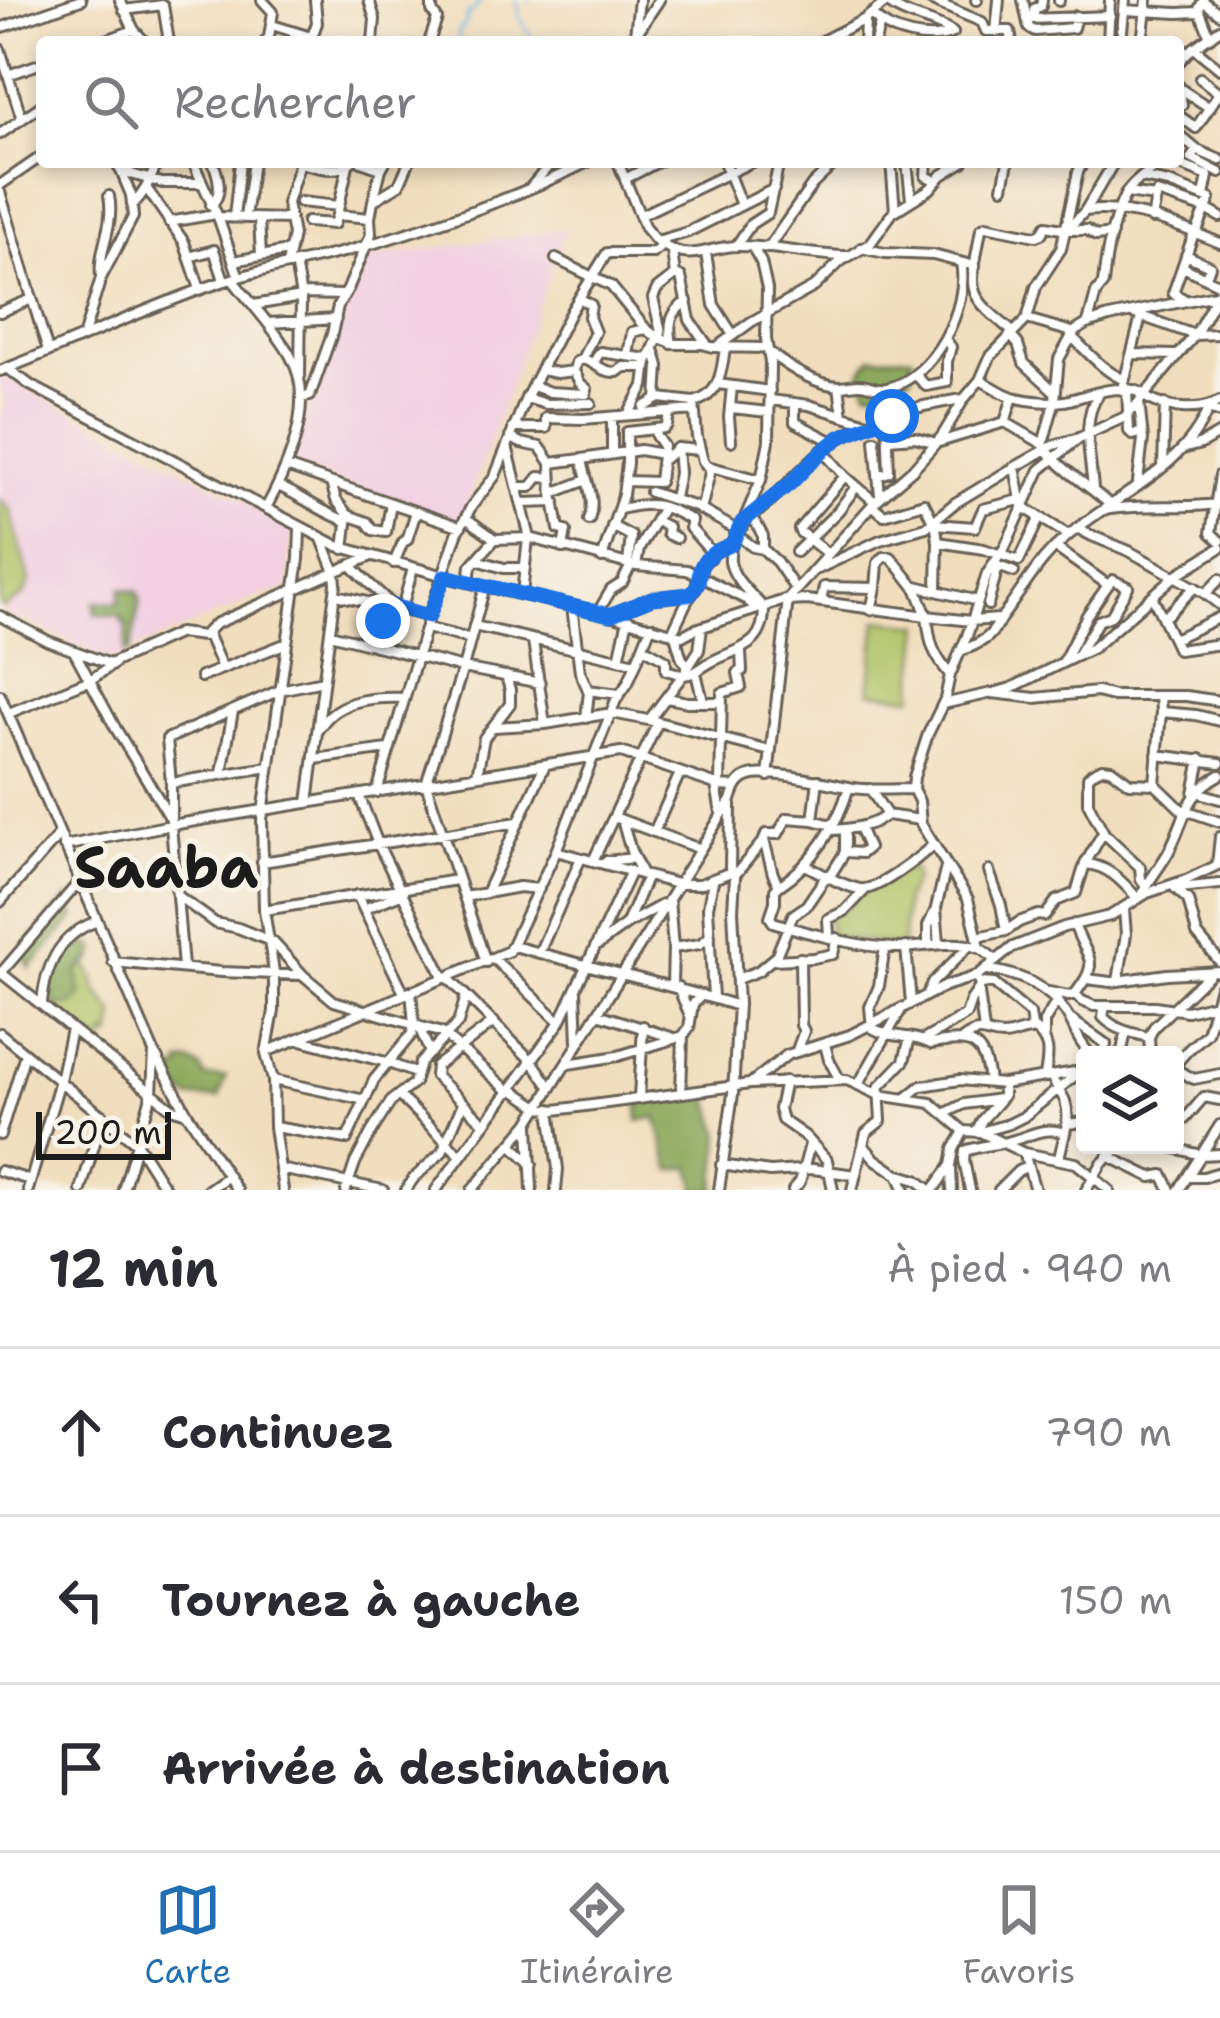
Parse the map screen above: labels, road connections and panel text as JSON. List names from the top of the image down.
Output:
{
  "districts": ["Saaba"],
  "scale_bar": "200 m",
  "page": {
    "search": "Rechercher",
    "scale": "200 m",
    "heading": ["12 min", "À pied · 940 m"],
    "list": [
      ["Continuez", "790 m"],
      ["Tournez à gauche", "150 m"],
      "Arrivée à destination"
    ],
    "nav": ["Carte", "Itinéraire", "Favoris"]
  }
}
